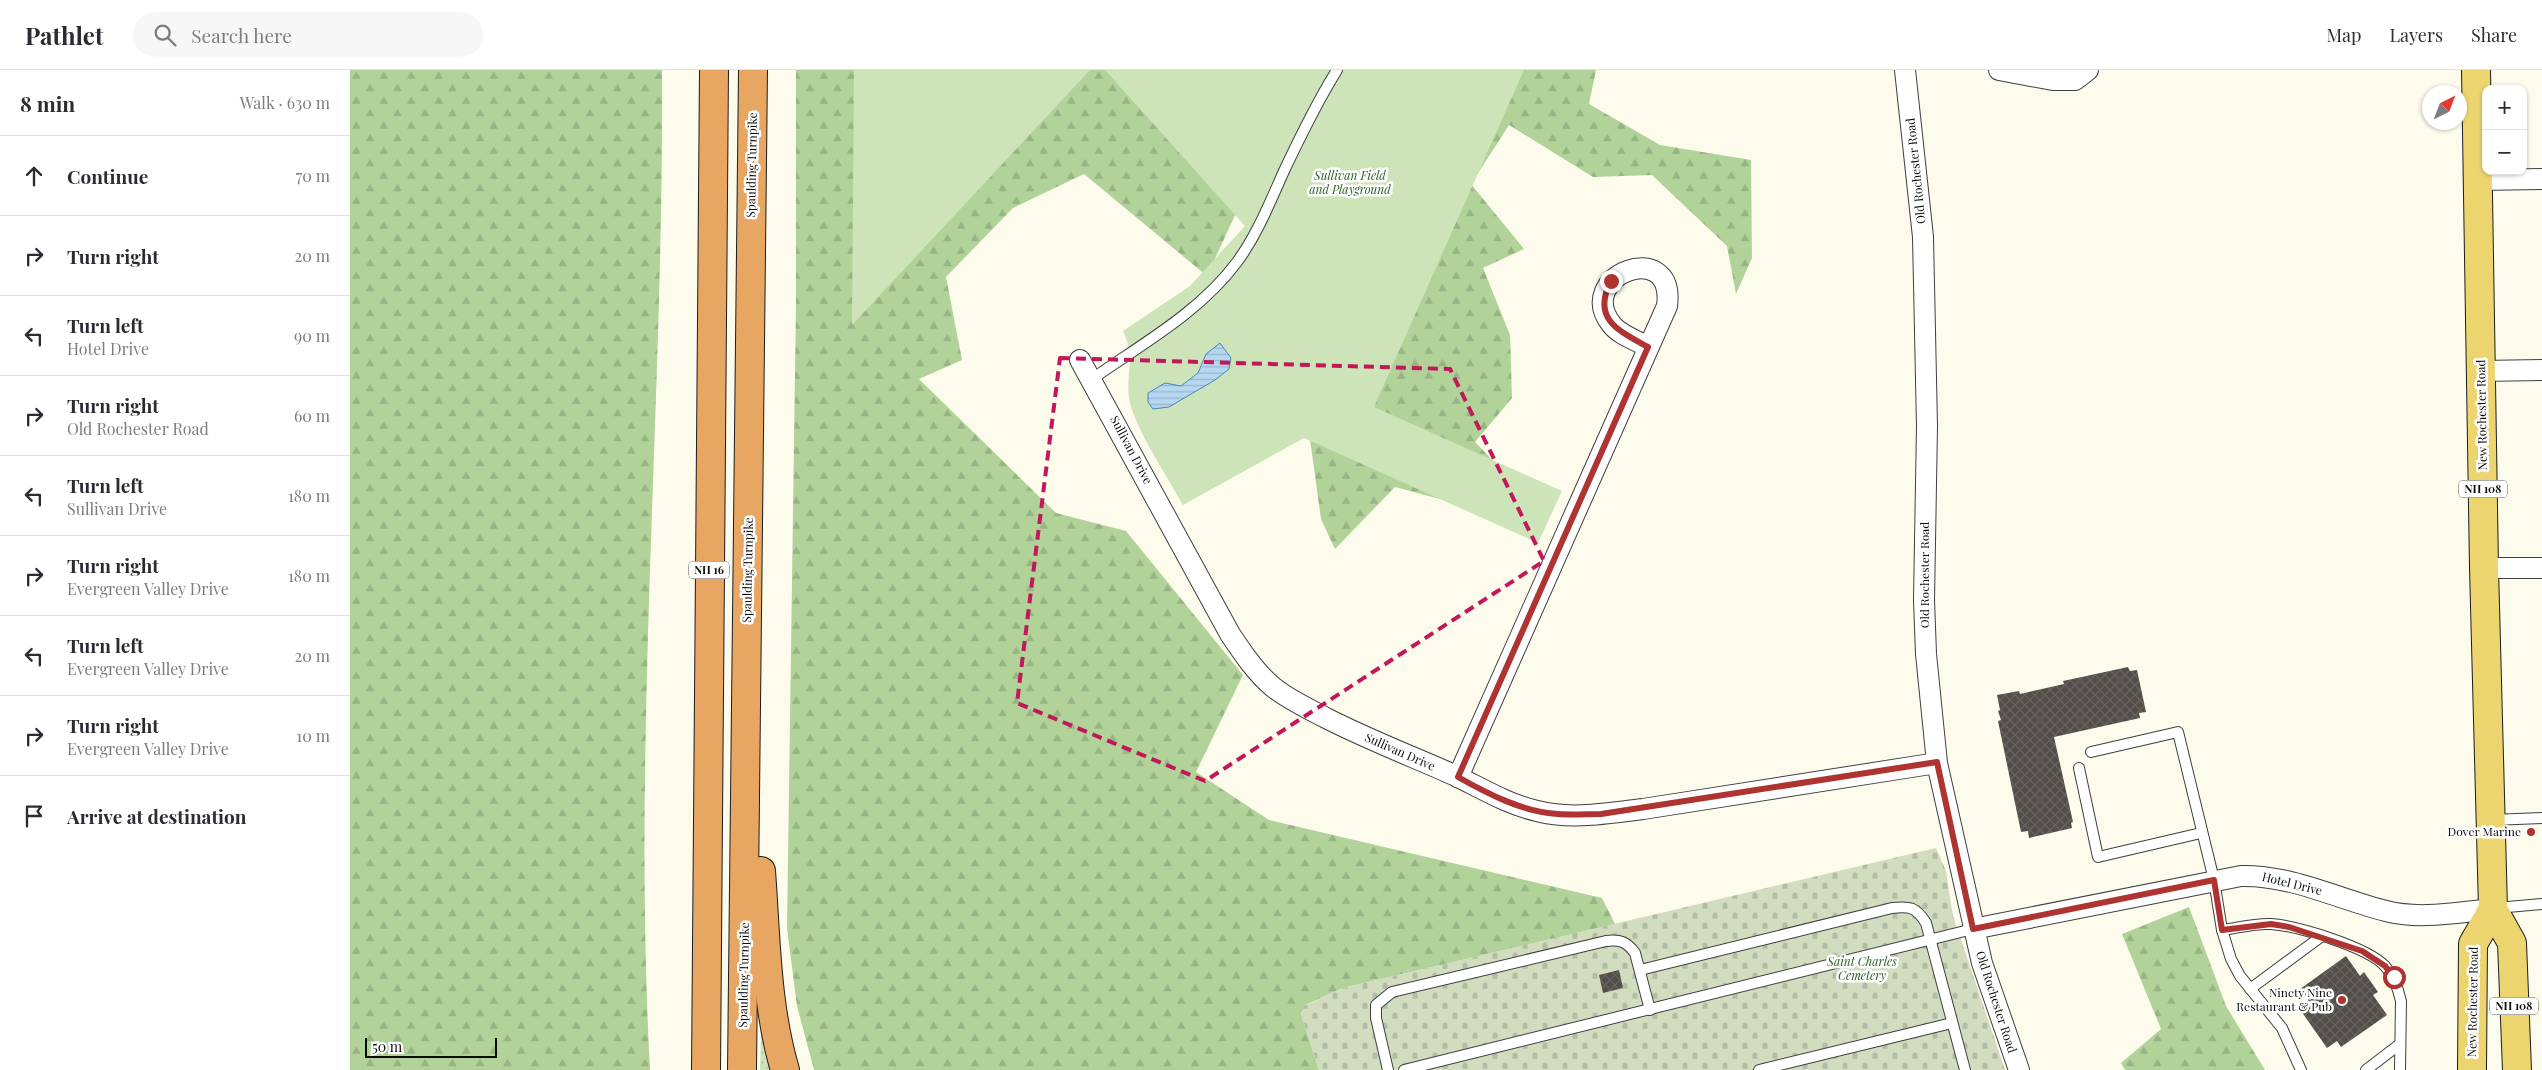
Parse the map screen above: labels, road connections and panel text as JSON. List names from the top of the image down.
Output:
{
  "streets": {
    "highway": ["Spaulding Turnpike", "NH 16"],
    "main road": ["New Rochester Road", "NH 108"],
    "street": ["Old Rochester Road", "Sullivan Drive", "Hotel Drive"]
  },
  "crossings": [
    ["Old Rochester Road", "Sullivan Drive"],
    ["Old Rochester Road", "Hotel Drive"],
    ["New Rochester Road", "Hotel Drive"]
  ],
  "parks": ["Sullivan Field and Playground", "Saint Charles Cemetery"],
  "places": ["Dover Marine", "Ninety Nine Restaurant & Pub"],
  "scale_bar": "50 m",
  "north": "top right",
  "page": {
    "header": "Pathlet",
    "search": "Search here",
    "nav": ["Map", "Layers", "Share"],
    "heading": ["8 min", "Walk · 630 m"],
    "map_buttons": ["+", "−"],
    "list": [
      ["Continue", "70 m"],
      ["Turn right", "20 m"],
      ["Turn left", "Hotel Drive", "90 m"],
      ["Turn right", "Old Rochester Road", "60 m"],
      ["Turn left", "Sullivan Drive", "180 m"],
      ["Turn right", "Evergreen Valley Drive", "180 m"],
      ["Turn left", "Evergreen Valley Drive", "20 m"],
      ["Turn right", "Evergreen Valley Drive", "10 m"],
      "Arrive at destination"
    ],
    "scale": "50 m"
  }
}
